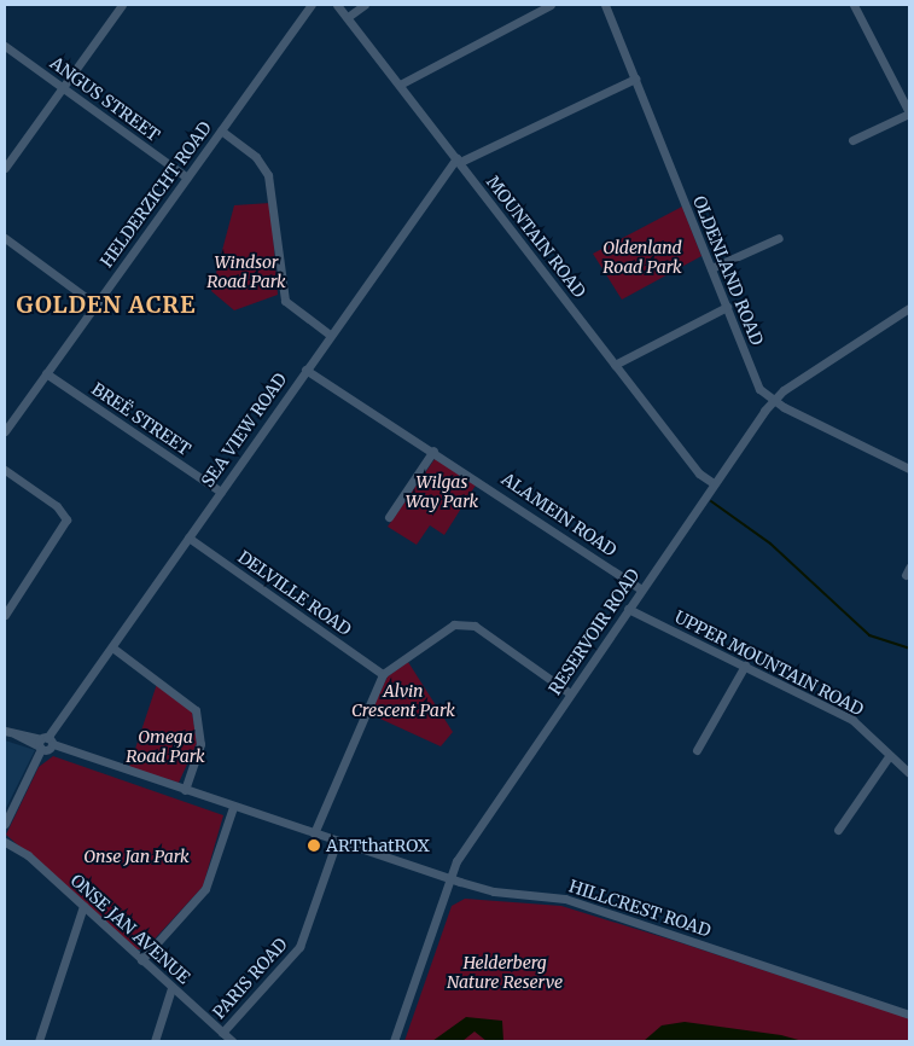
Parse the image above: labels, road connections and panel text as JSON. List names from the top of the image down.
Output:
{
  "streets": {
    "street": [
      "ANGUS STREET",
      "HELDERZICHT ROAD",
      "MOUNTAIN ROAD",
      "OLDENLAND ROAD",
      "BREË STREET",
      "SEA VIEW ROAD",
      "ALAMEIN ROAD",
      "DELVILLE ROAD",
      "RESERVOIR ROAD",
      "UPPER MOUNTAIN ROAD",
      "HILLCREST ROAD",
      "ONSE JAN AVENUE",
      "PARIS ROAD"
    ]
  },
  "crossings": [
    ["ANGUS STREET", "HELDERZICHT ROAD"],
    ["HELDERZICHT ROAD", "BREË STREET"],
    ["MOUNTAIN ROAD", "SEA VIEW ROAD"],
    ["MOUNTAIN ROAD", "RESERVOIR ROAD"],
    ["OLDENLAND ROAD", "SEA VIEW ROAD"],
    ["OLDENLAND ROAD", "RESERVOIR ROAD"],
    ["BREË STREET", "SEA VIEW ROAD"],
    ["SEA VIEW ROAD", "ALAMEIN ROAD"],
    ["SEA VIEW ROAD", "DELVILLE ROAD"],
    ["SEA VIEW ROAD", "HILLCREST ROAD"],
    ["ALAMEIN ROAD", "RESERVOIR ROAD"],
    ["RESERVOIR ROAD", "UPPER MOUNTAIN ROAD"],
    ["RESERVOIR ROAD", "HILLCREST ROAD"],
    ["HILLCREST ROAD", "PARIS ROAD"],
    ["ONSE JAN AVENUE", "PARIS ROAD"]
  ],
  "districts": ["GOLDEN ACRE"],
  "parks": [
    "Oldenland Road Park",
    "Windsor Road Park",
    "Wilgas Way Park",
    "Alvin Crescent Park",
    "Omega Road Park",
    "Onse Jan Park",
    "Helderberg Nature Reserve"
  ],
  "places": ["ARTthatROX"]
}
